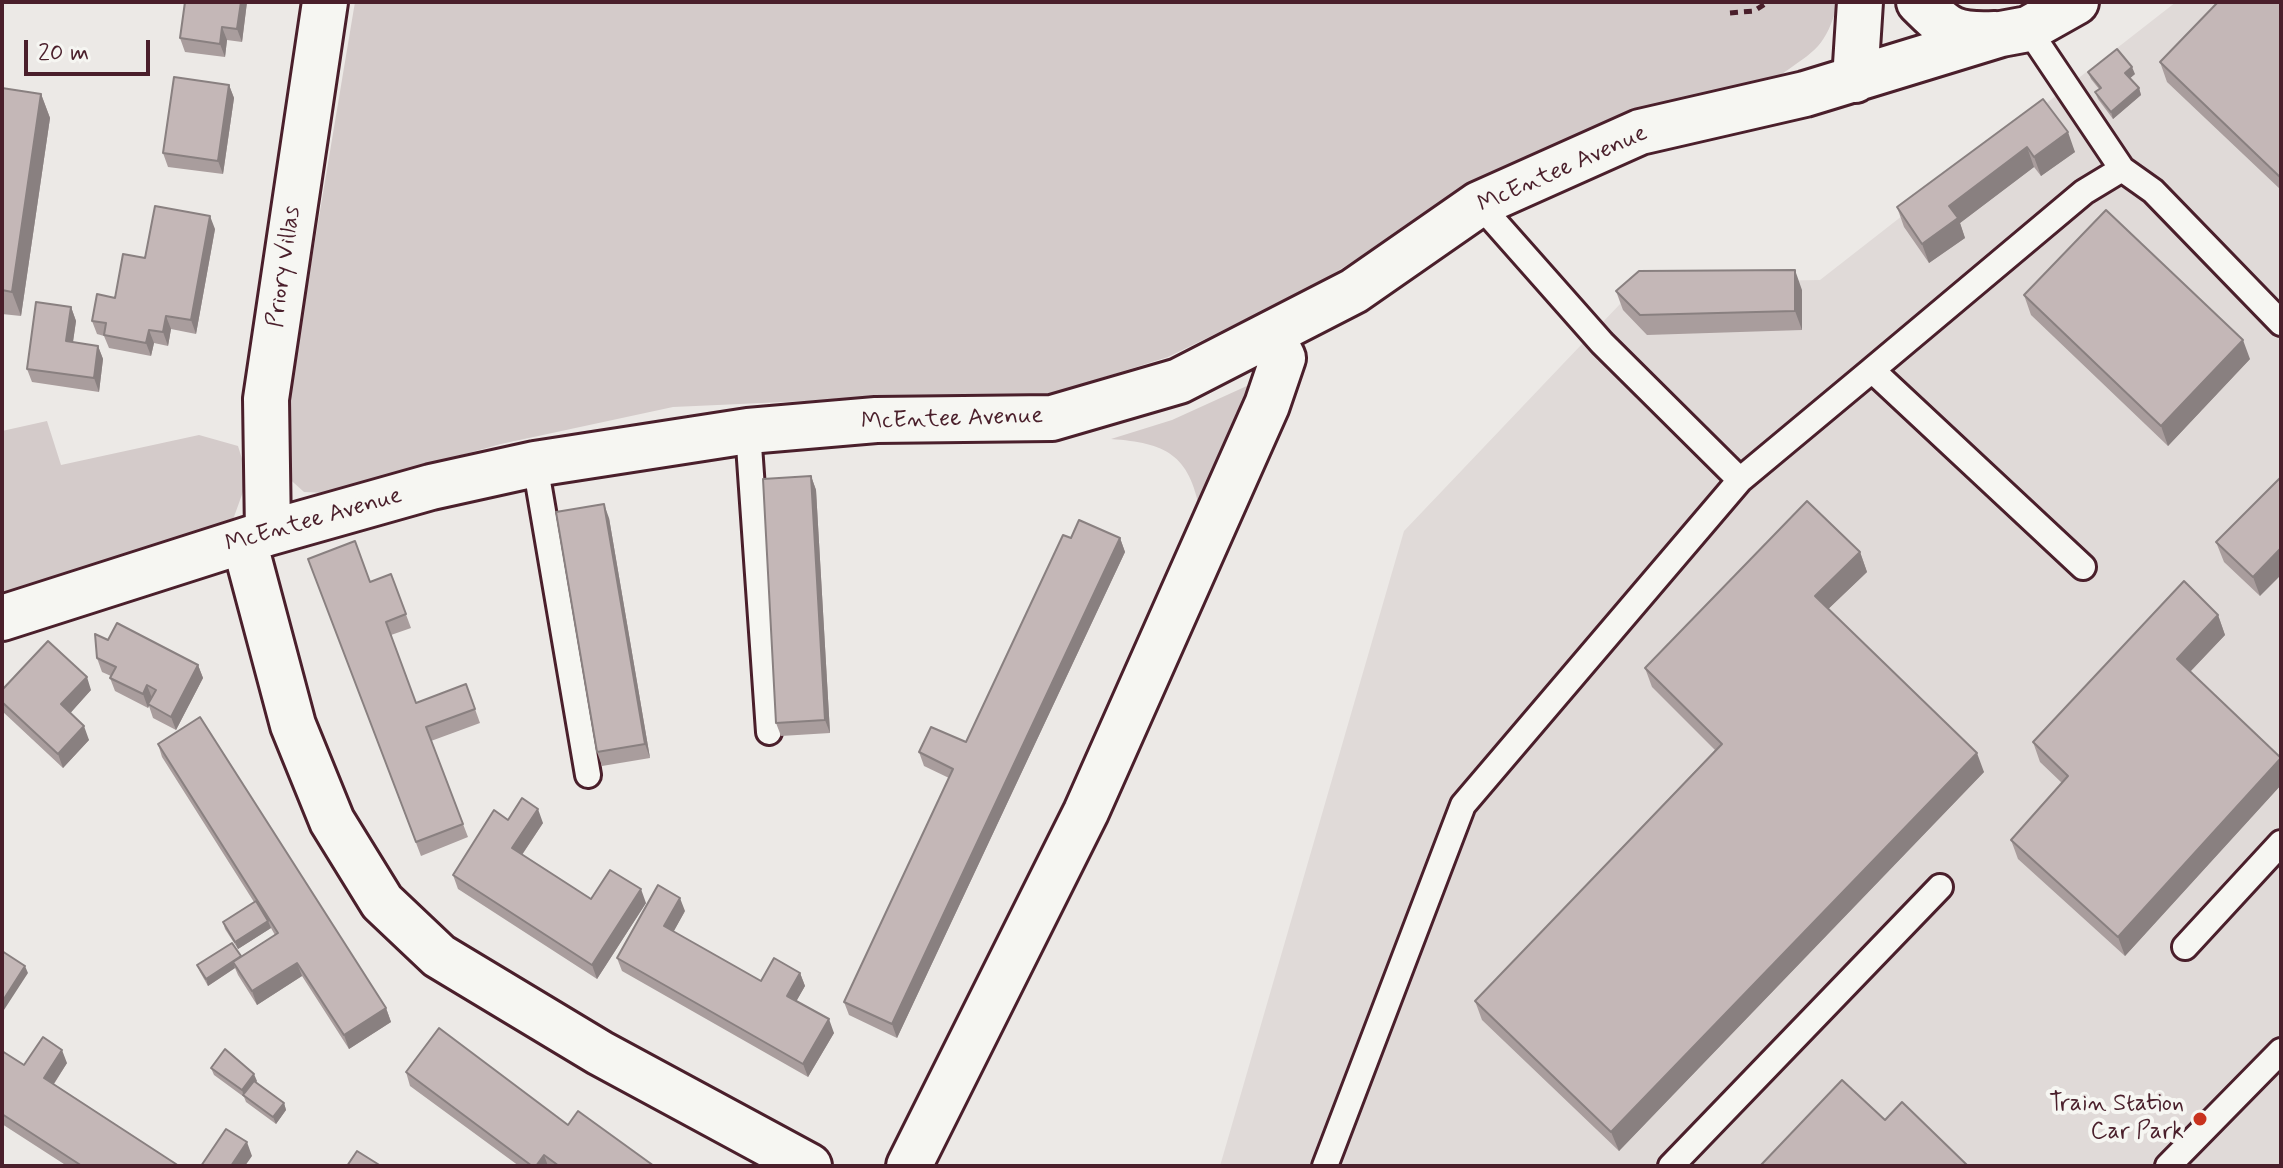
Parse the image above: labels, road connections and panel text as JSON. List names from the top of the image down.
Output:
{
  "streets": {
    "street": ["McEntee Avenue", "Priory Villas"]
  },
  "crossings": [
    ["McEntee Avenue", "Priory Villas"]
  ],
  "places": ["Train Station Car Park"],
  "scale_bar": "20 m"
}
